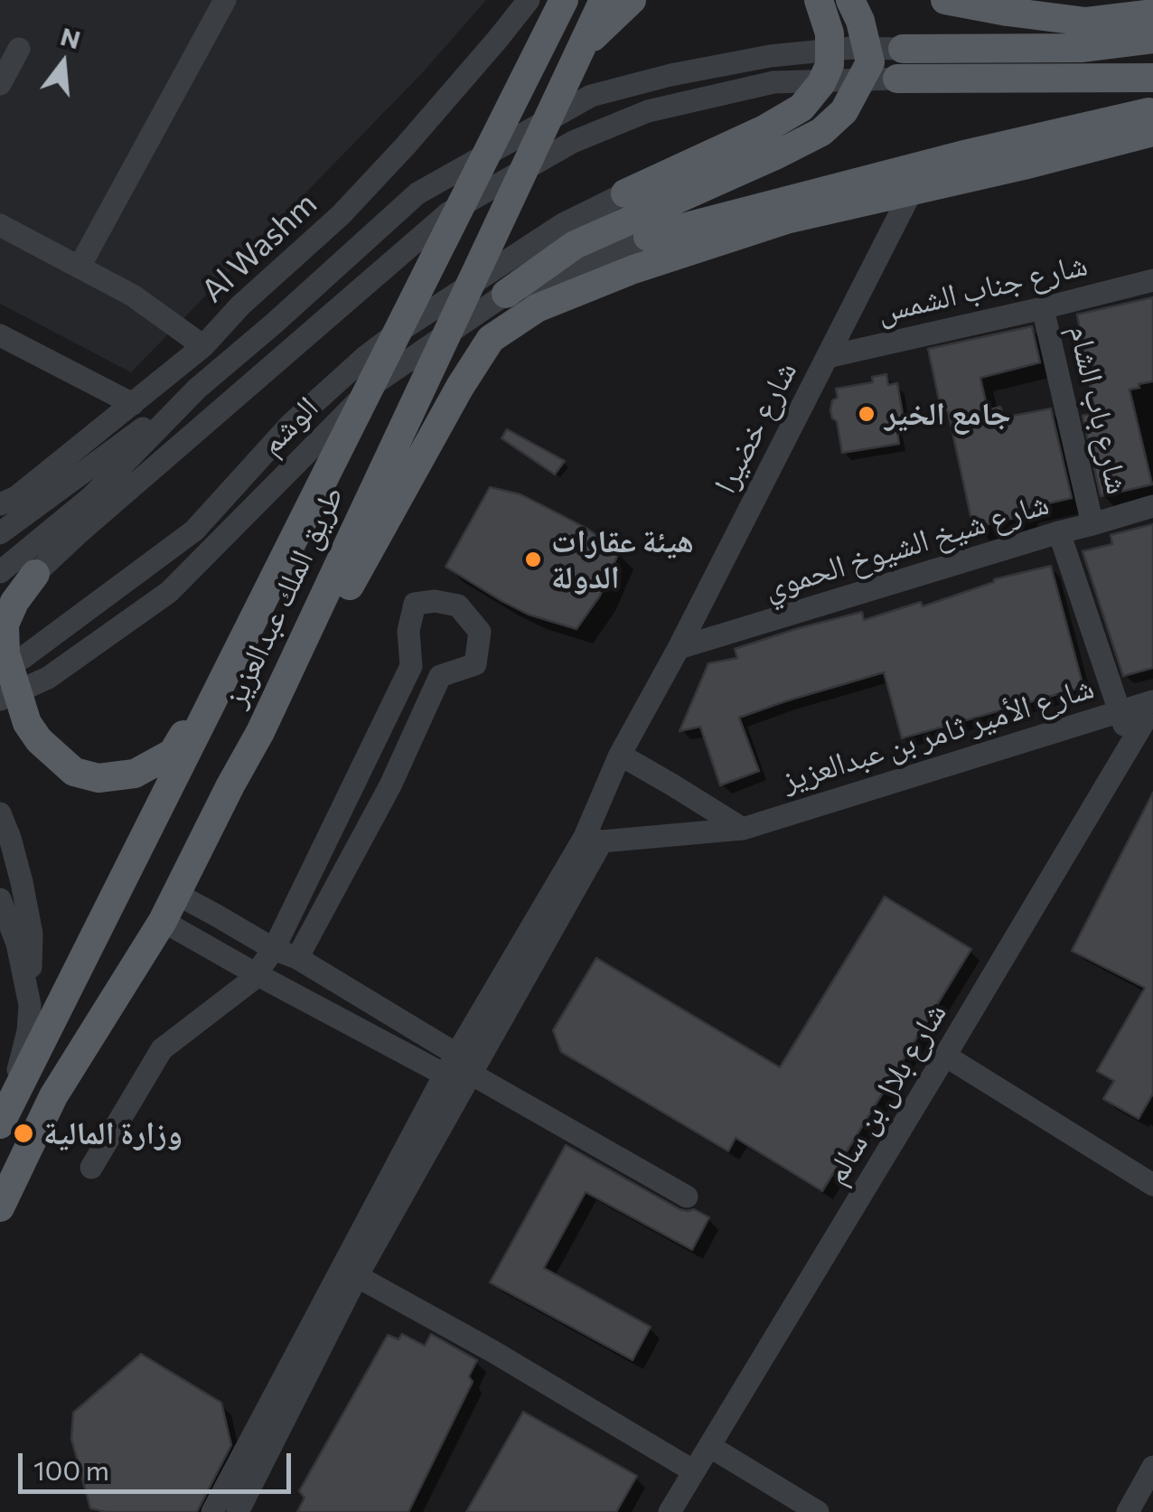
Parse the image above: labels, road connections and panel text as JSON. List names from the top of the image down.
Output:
{
  "streets": {
    "main road": ["طريق الملك عبدالعزيز"],
    "street": [
      "Al Washm",
      "شارع جناب الشمس",
      "شارع باب الشام",
      "الوشم",
      "شارع خضيرا",
      "شارع شيخ الشيوخ الحموي",
      "شارع الأمير ثامر بن عبدالعزيز",
      "شارع بلال بن سالم"
    ]
  },
  "crossings": [
    ["شارع جناب الشمس", "شارع باب الشام"],
    ["شارع جناب الشمس", "شارع خضيرا"],
    ["شارع باب الشام", "شارع شيخ الشيوخ الحموي"],
    ["شارع خضيرا", "شارع شيخ الشيوخ الحموي"],
    ["شارع خضيرا", "شارع الأمير ثامر بن عبدالعزيز"],
    ["شارع الأمير ثامر بن عبدالعزيز", "شارع بلال بن سالم"]
  ],
  "places": ["جامع الخير", "هيئة عقارات الدولة", "وزارة المالية"],
  "scale_bar": "100 m",
  "north": "top"
}
